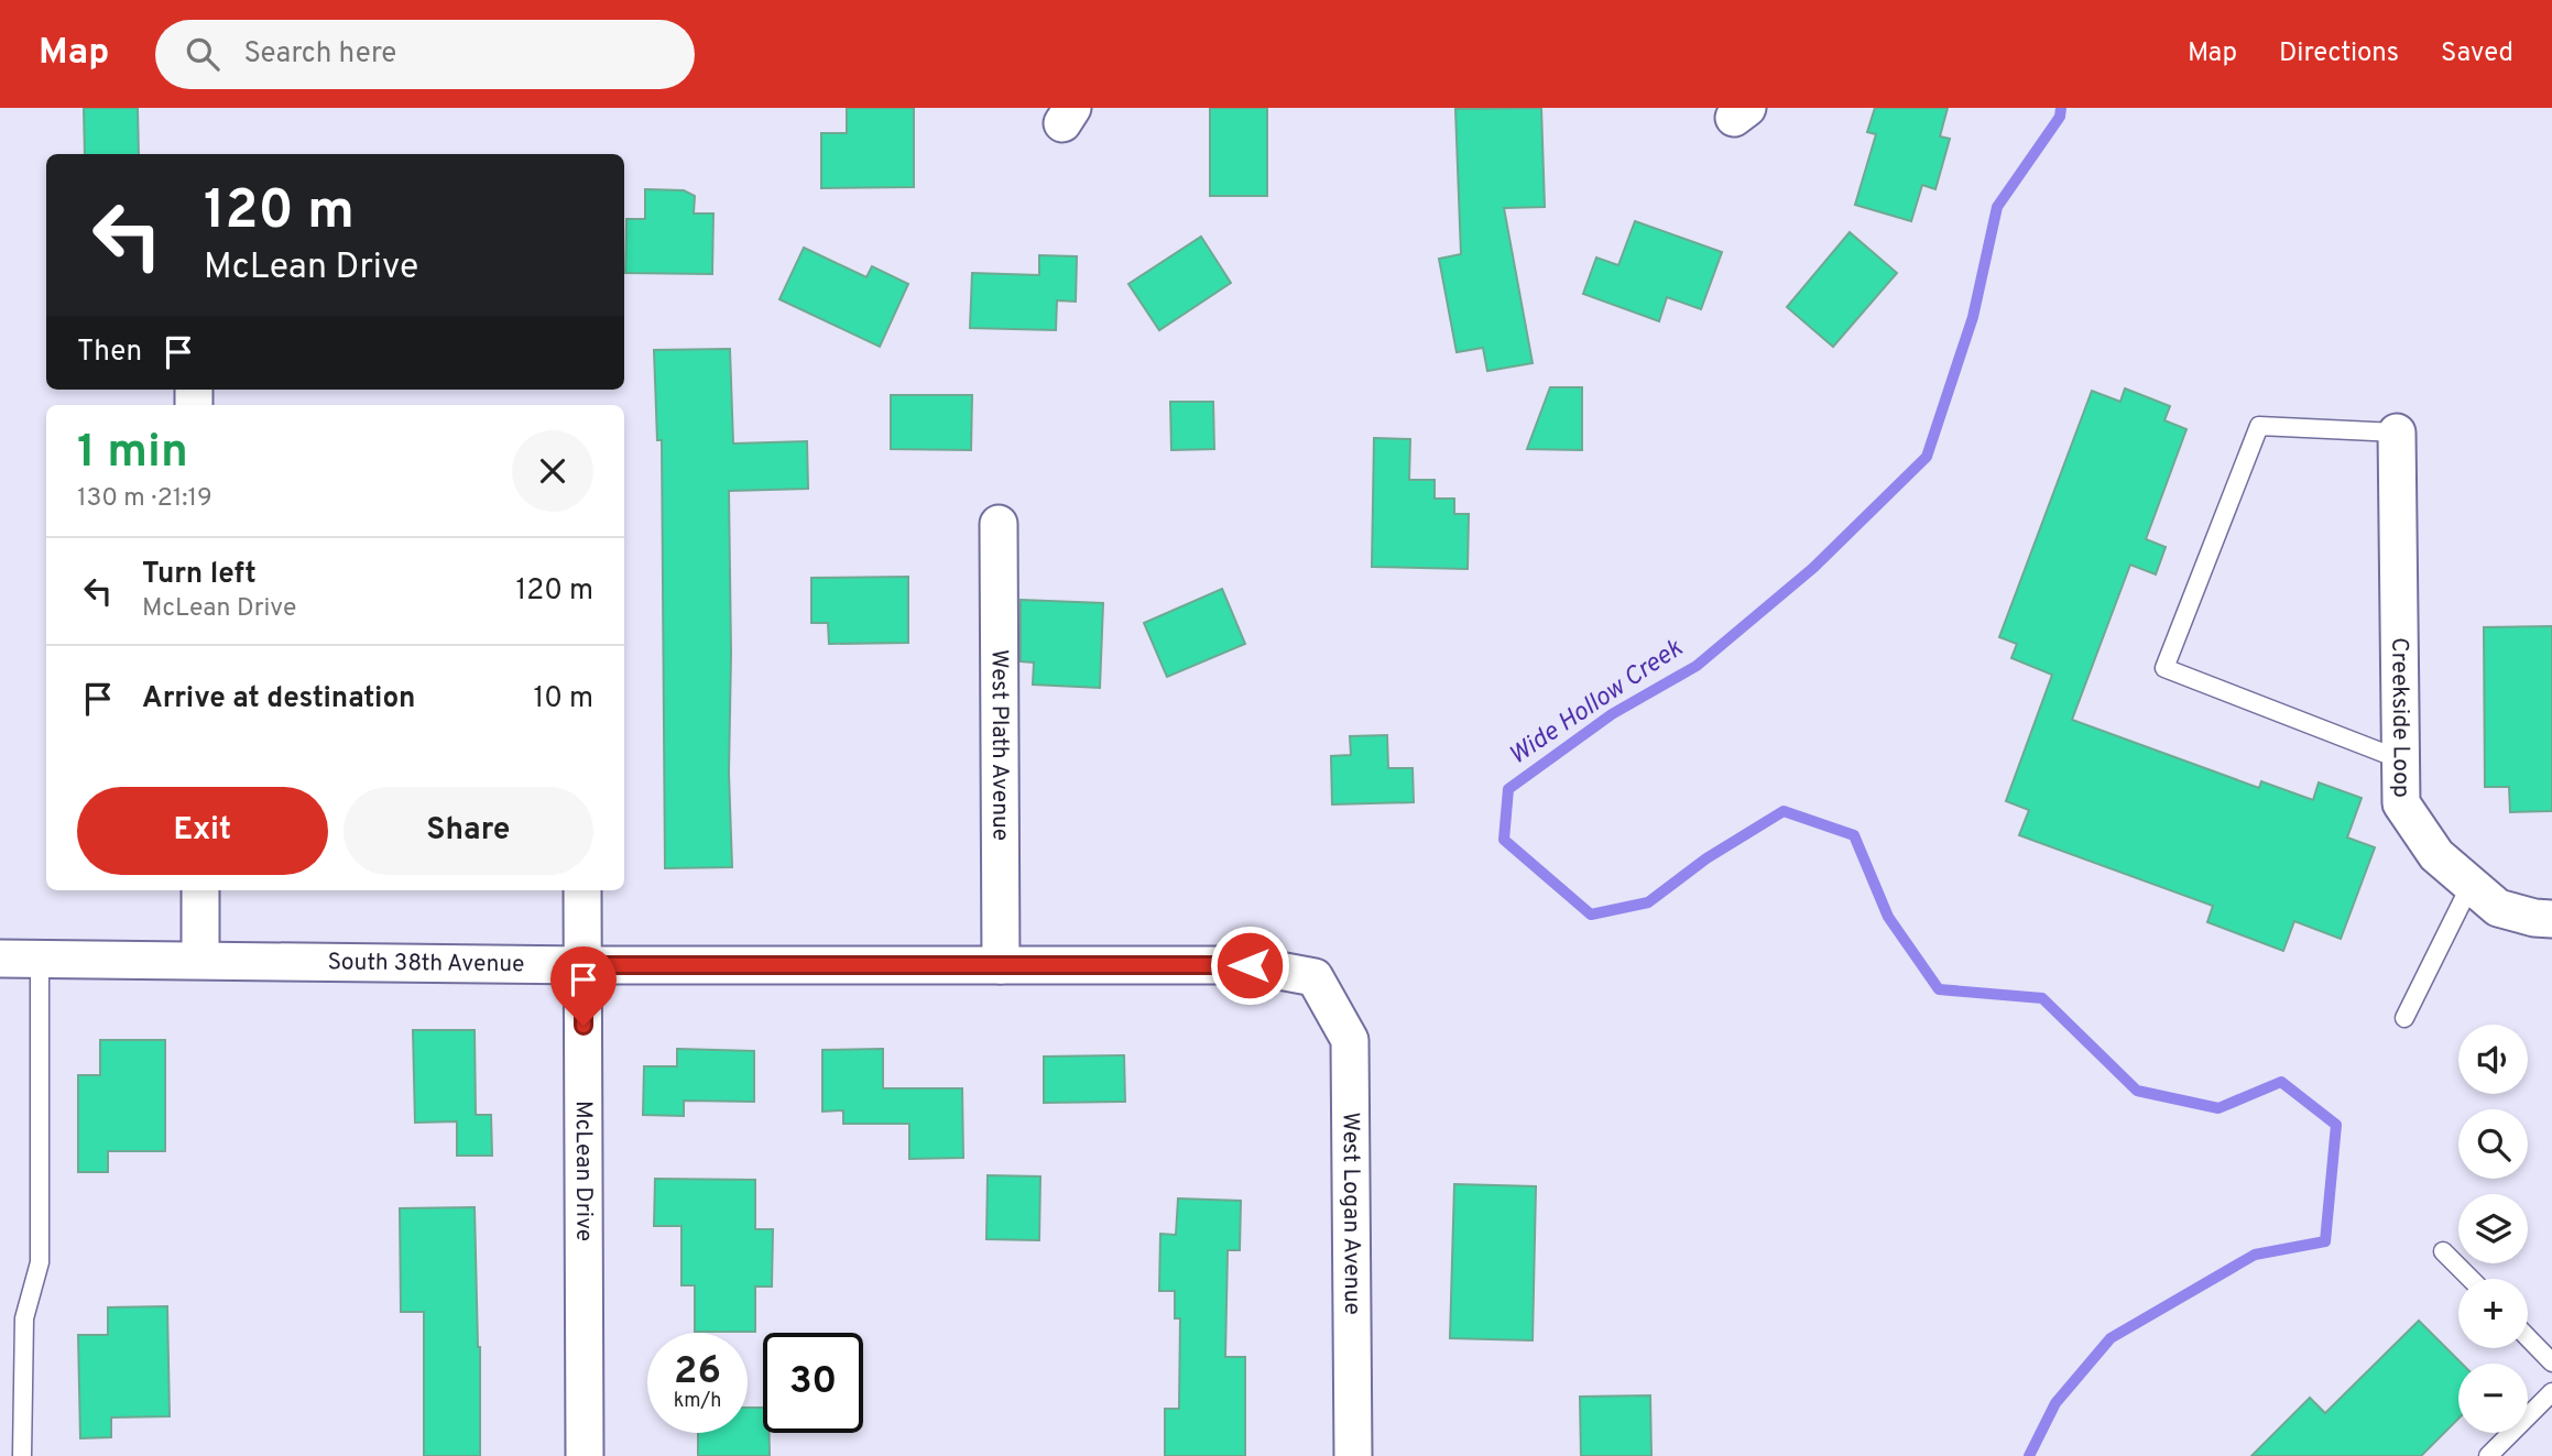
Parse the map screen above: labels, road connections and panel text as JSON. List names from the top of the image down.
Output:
{
  "streets": {
    "street": [
      "Creekside Loop",
      "West Plath Avenue",
      "South 38th Avenue",
      "McLean Drive",
      "West Logan Avenue"
    ]
  },
  "crossings": [
    ["West Plath Avenue", "South 38th Avenue"],
    ["South 38th Avenue", "McLean Drive"],
    ["South 38th Avenue", "West Logan Avenue"]
  ],
  "water": ["Wide Hollow Creek"],
  "page": {
    "header": "Map",
    "search": "Search here",
    "nav": ["Map", "Directions", "Saved"],
    "turn": ["120 m", "McLean Drive"],
    "then": "Then",
    "heading": ["1 min", "130 m · 21:19"],
    "list": [
      {
        "name": "Turn left",
        "note": "McLean Drive",
        "value": "120 m"
      },
      {
        "name": "Arrive at destination",
        "value": "10 m"
      }
    ],
    "buttons": ["Exit", "Share"],
    "map_buttons": ["+", "−"],
    "speed": "26 km/h",
    "limit": "30"
  }
}
